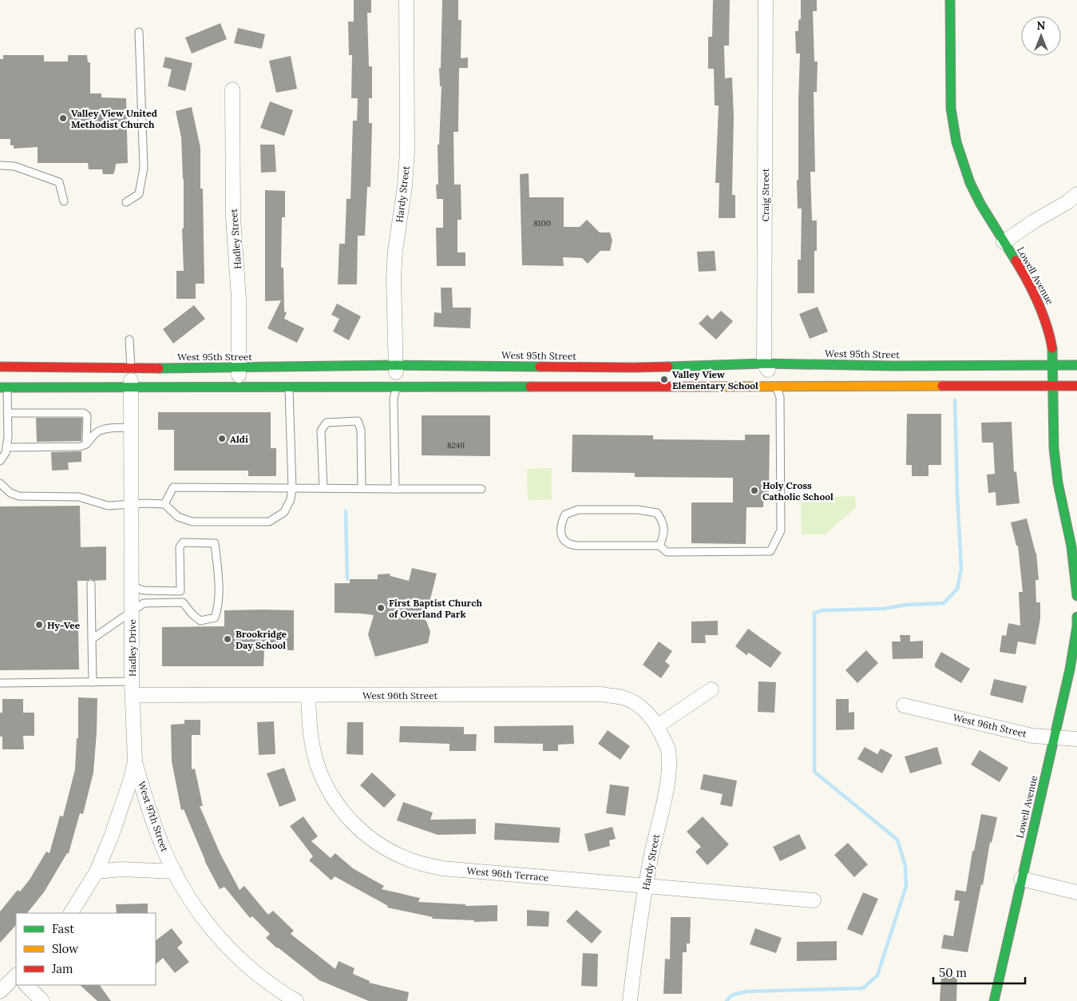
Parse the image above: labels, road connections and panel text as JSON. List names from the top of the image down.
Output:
{
  "streets": {
    "main road": ["Lowell Avenue", "West 95th Street"],
    "street": [
      "Hardy Street",
      "Craig Street",
      "Hadley Street",
      "Hadley Drive",
      "West 96th Street",
      "West 97th Street",
      "West 96th Terrace"
    ]
  },
  "crossings": [
    ["Hardy Street", "West 95th Street"],
    ["Hardy Street", "West 96th Street"],
    ["Hardy Street", "West 96th Terrace"],
    ["Craig Street", "West 95th Street"],
    ["Hadley Street", "West 95th Street"],
    ["Lowell Avenue", "West 95th Street"],
    ["Lowell Avenue", "West 96th Street"],
    ["West 95th Street", "Hadley Drive"],
    ["Hadley Drive", "West 96th Street"],
    ["Hadley Drive", "West 97th Street"],
    ["West 96th Street", "West 96th Terrace"]
  ],
  "places": [
    "Valley View United Methodist Church",
    "Valley View Elementary School",
    "Aldi",
    "Holy Cross Catholic School",
    "First Baptist Church of Overland Park",
    "Hy-Vee",
    "Brookridge Day School"
  ],
  "house_numbers": ["8100", "8249"],
  "legend": ["Fast", "Slow", "Jam"],
  "scale_bar": "50 m",
  "north": "top"
}
